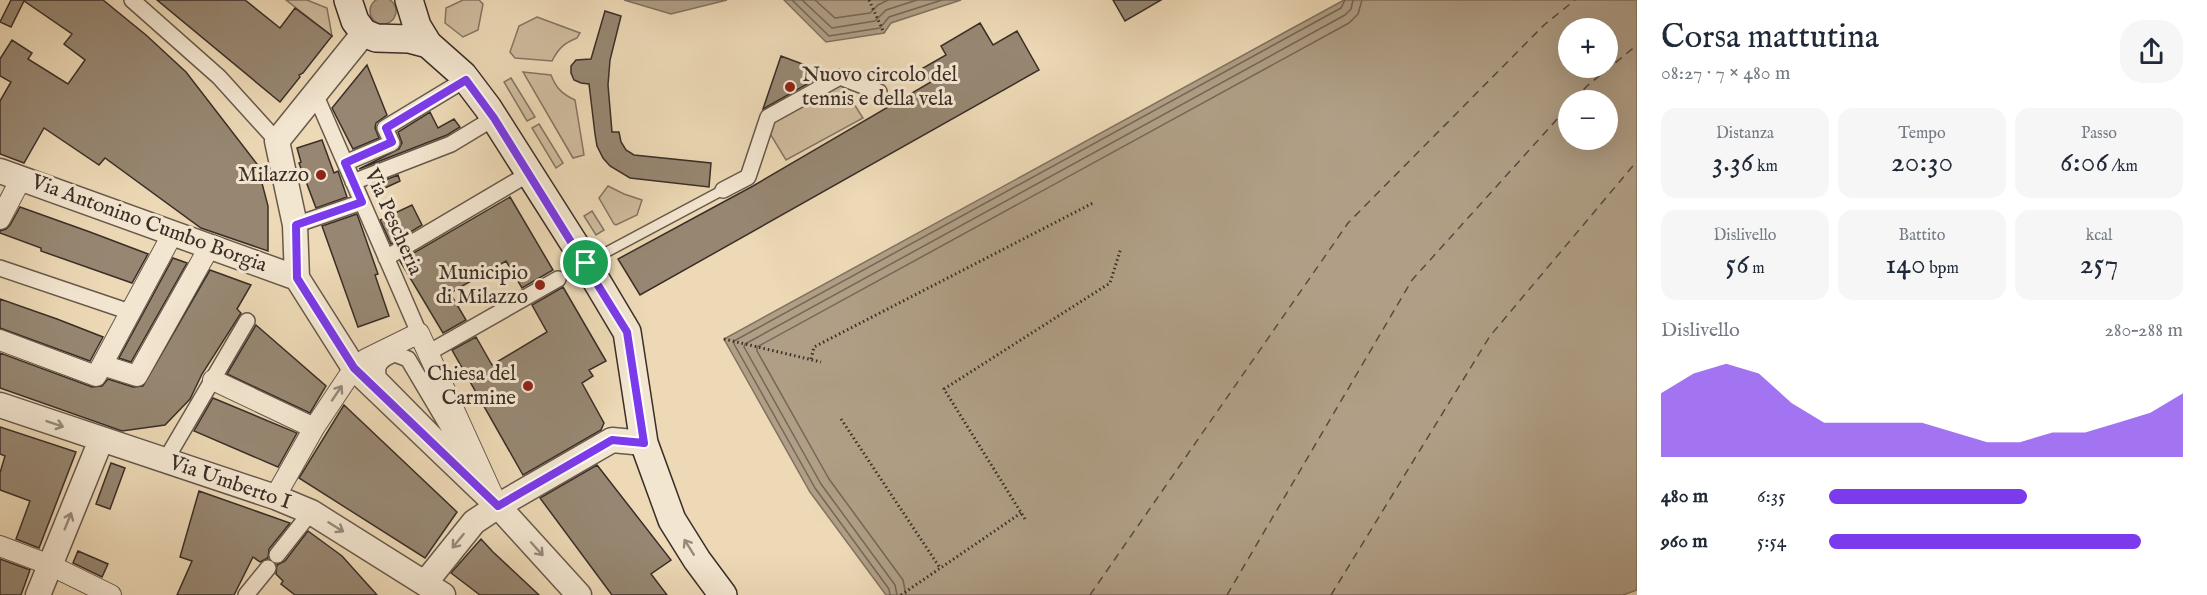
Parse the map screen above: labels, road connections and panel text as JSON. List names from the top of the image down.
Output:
{
  "streets": {
    "street": ["Via Pescheria", "Via Antonino Cumbo Borgia", "Via Umberto I"]
  },
  "places": [
    "Nuovo circolo del tennis e della vela",
    "Milazzo",
    "Municipio di Milazzo",
    "Chiesa del Carmine"
  ],
  "page": {
    "heading": ["Corsa mattutina", "08:27 · 7 × 480 m"],
    "map_buttons": ["+", "−"],
    "stats": [
      ["Distanza", "3.36 km"],
      ["Tempo", "20:30"],
      ["Passo", "6:06 /km"],
      ["Dislivello", "56 m"],
      ["Battito", "140 bpm"],
      ["kcal", "257"]
    ],
    "chart": ["Dislivello", "280–288 m"],
    "list": [
      {
        "name": "480 m",
        "note": "6:35"
      },
      {
        "name": "960 m",
        "note": "5:54"
      }
    ]
  }
}
